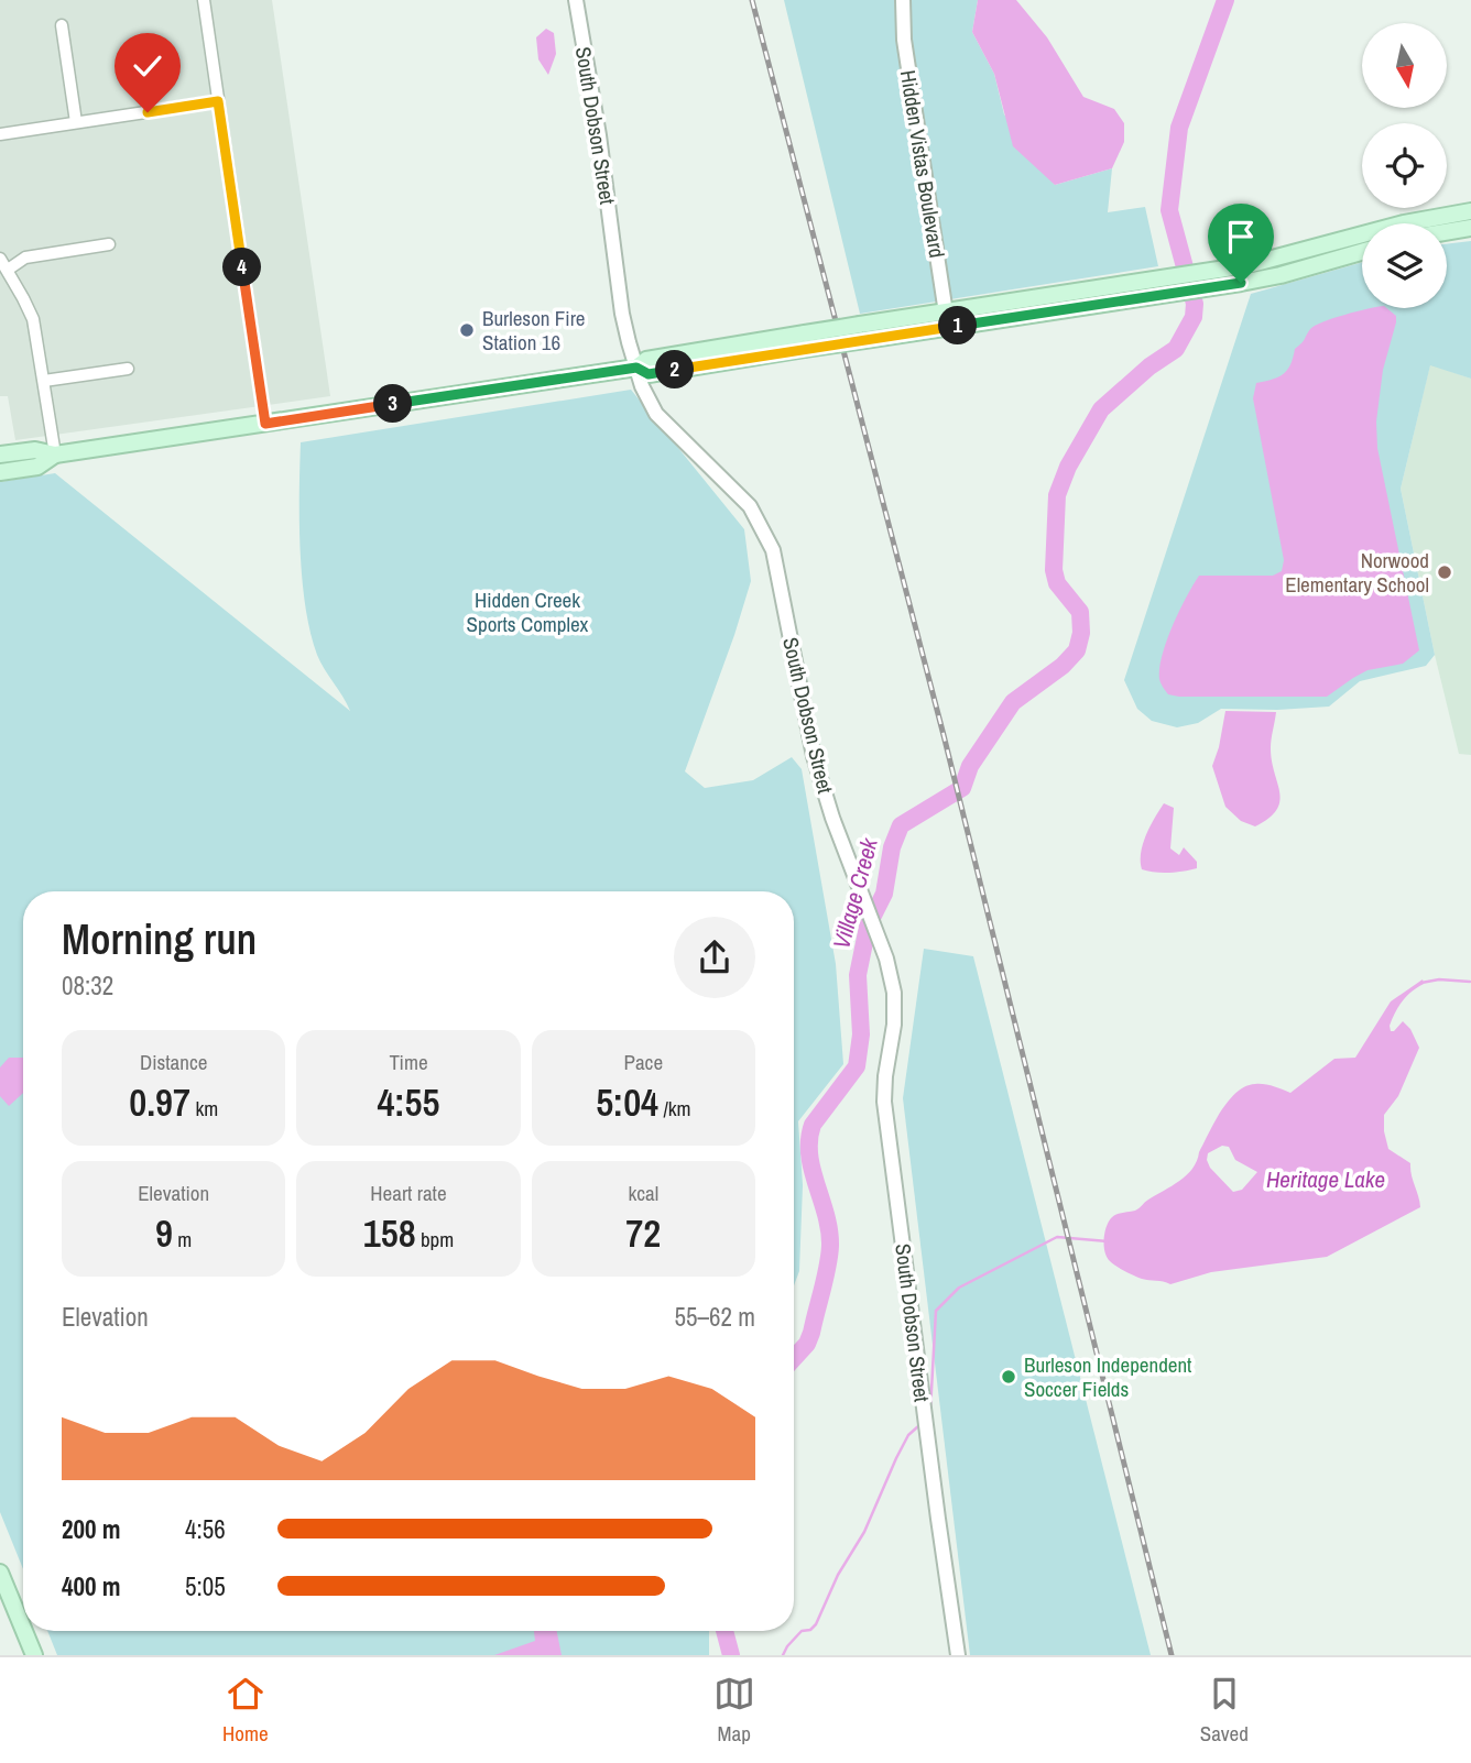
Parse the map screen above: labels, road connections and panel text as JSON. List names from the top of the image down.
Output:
{
  "streets": {
    "street": ["South Dobson Street", "Hidden Vistas Boulevard"]
  },
  "water": ["Village Creek", "Heritage Lake"],
  "parks": ["Hidden Creek Sports Complex"],
  "places": ["Burleson Fire Station 16", "Norwood Elementary School", "Burleson Independent Soccer Fields"],
  "north": "bottom",
  "page": {
    "pins": [
      "4",
      "1",
      "2",
      "3"
    ],
    "heading": ["Morning run", "08:32"],
    "stats": [
      ["Distance", "0.97 km"],
      ["Time", "4:55"],
      ["Pace", "5:04 /km"],
      ["Elevation", "9 m"],
      ["Heart rate", "158 bpm"],
      ["kcal", "72"]
    ],
    "chart": ["Elevation", "55–62 m"],
    "list": [
      {
        "name": "200 m",
        "note": "4:56"
      },
      {
        "name": "400 m",
        "note": "5:05"
      }
    ],
    "tabs": ["Home", "Map", "Saved"]
  }
}
